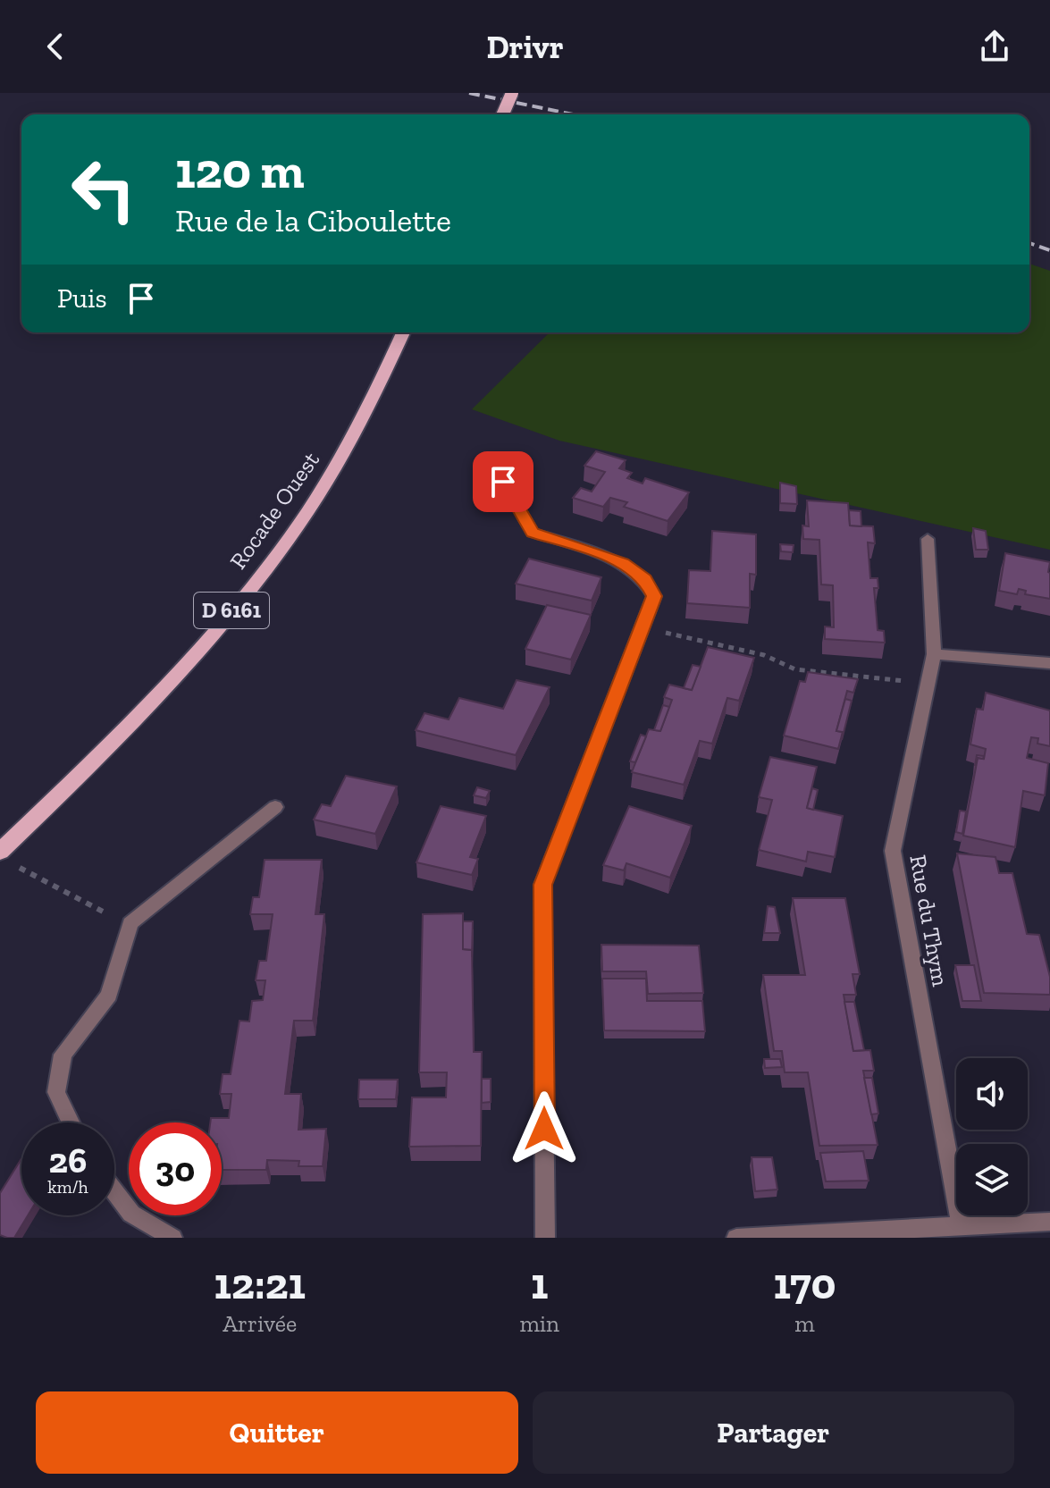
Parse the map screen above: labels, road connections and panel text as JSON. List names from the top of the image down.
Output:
{
  "streets": {
    "main road": ["Rocade Ouest", "D 6161"],
    "street": ["Rue du Thym"]
  },
  "page": {
    "header": "Drivr",
    "turn": ["120 m", "Rue de la Ciboulette"],
    "then": "Puis",
    "speed": "26 km/h",
    "limit": "30",
    "eta": [
      "12:21",
      "Arrivée",
      "1",
      "min",
      "170",
      "m"
    ],
    "buttons": ["Quitter", "Partager"]
  }
}
